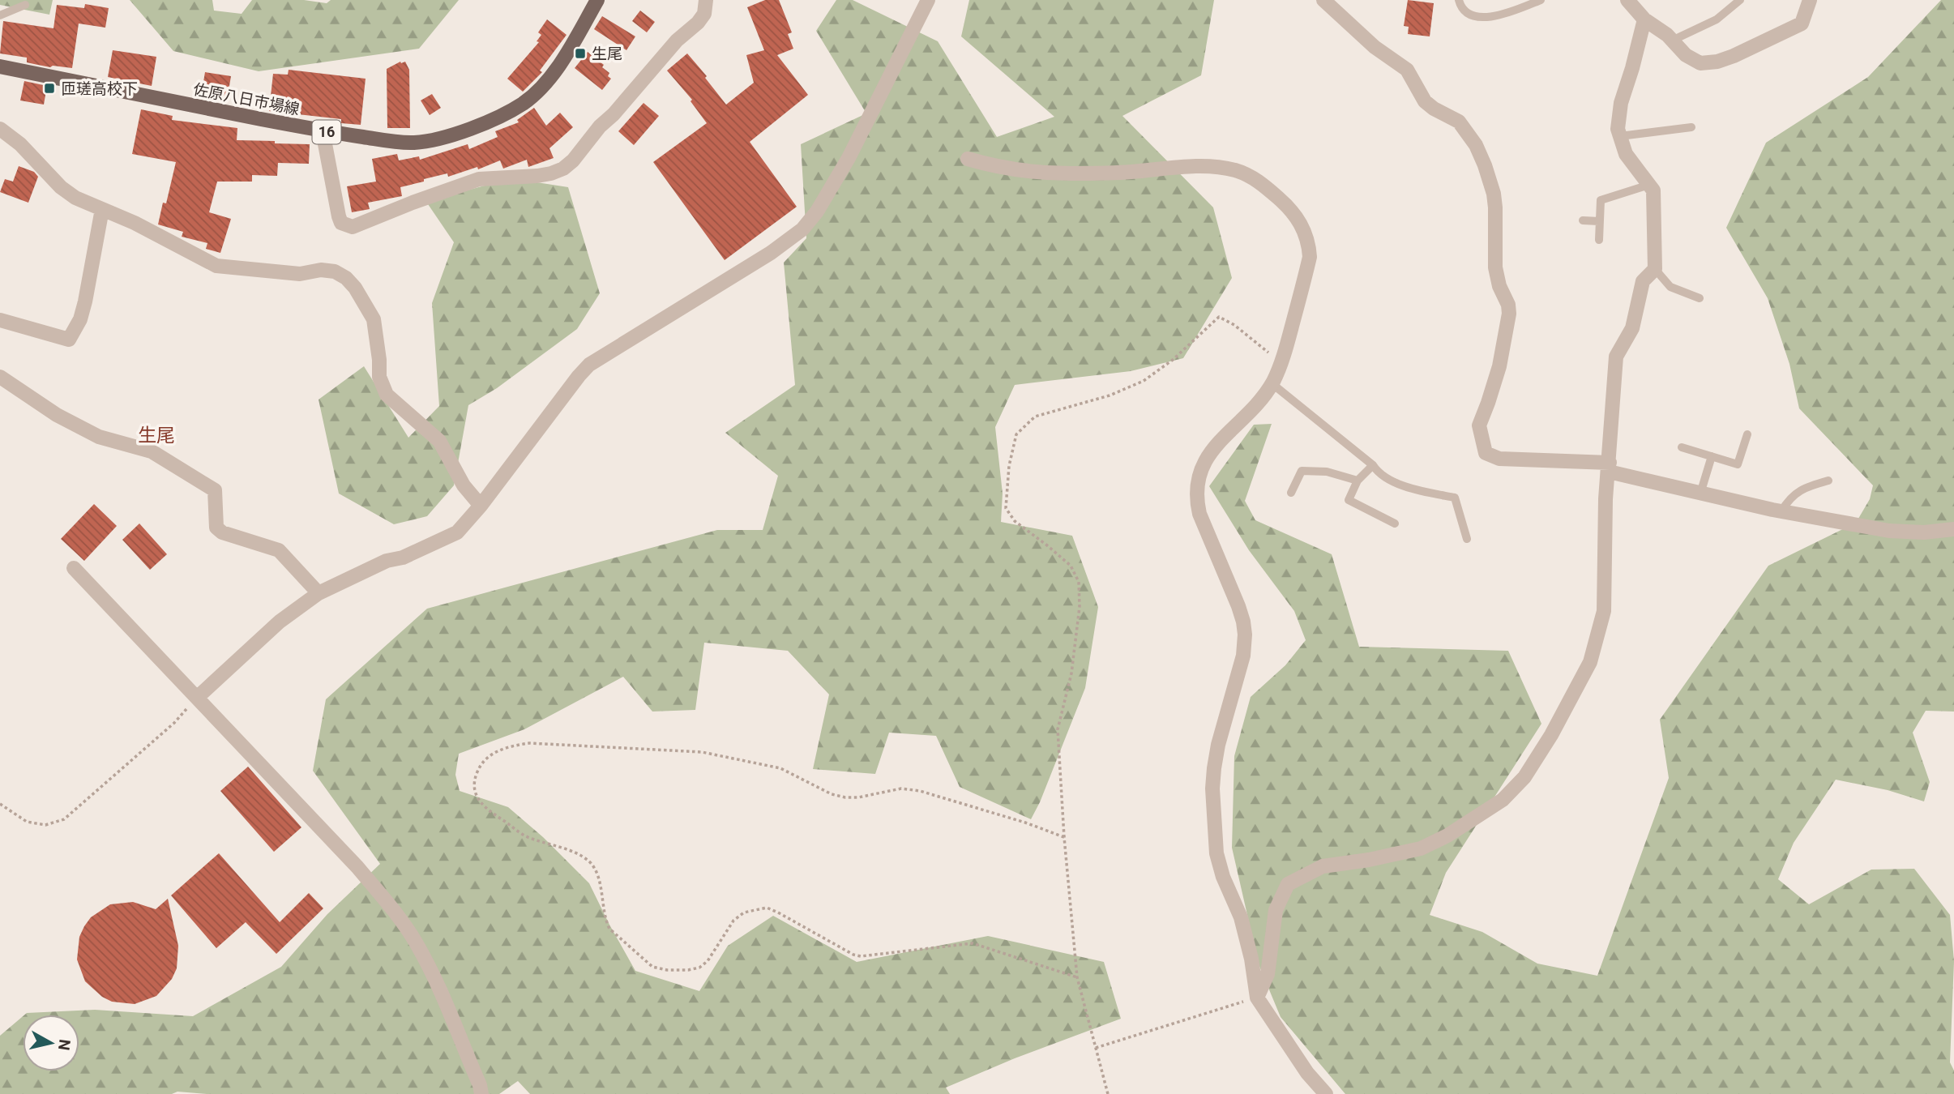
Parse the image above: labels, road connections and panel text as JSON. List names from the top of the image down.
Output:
{
  "streets": {
    "main road": ["佐原八日市場線", "16"]
  },
  "districts": ["生尾"],
  "places": {
    "transit": ["生尾", "匝瑳高校下"]
  },
  "north": "right"
}
